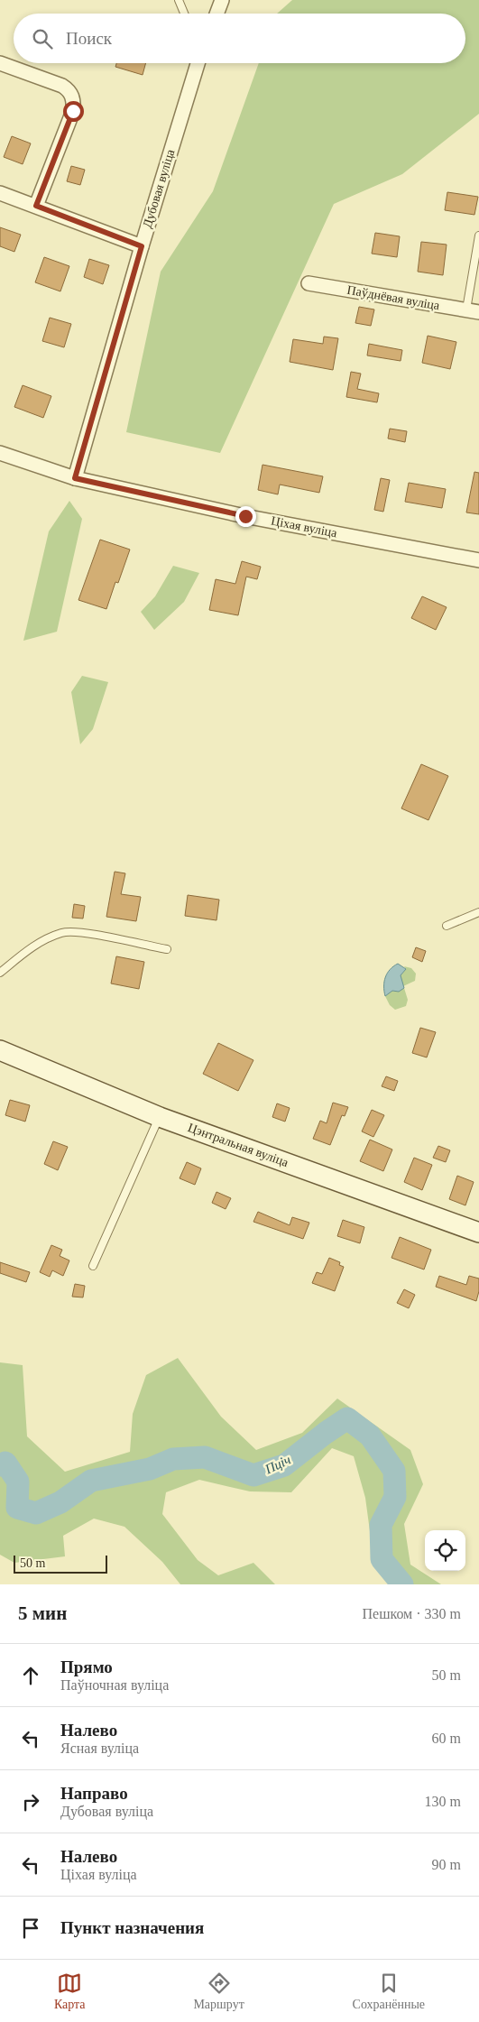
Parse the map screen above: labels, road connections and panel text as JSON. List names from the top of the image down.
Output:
{
  "streets": {
    "street": [
      "Дубовая вуліца",
      "Паўднёвая вуліца",
      "Ціхая вуліца",
      "Цэнтральная вуліца"
    ]
  },
  "crossings": [
    ["Дубовая вуліца", "Ціхая вуліца"]
  ],
  "water": ["Пціч"],
  "scale_bar": "50 m",
  "page": {
    "search": "Поиск",
    "scale": "50 m",
    "heading": ["5 мин", "Пешком · 330 m"],
    "list": [
      ["Прямо", "Паўночная вуліца", "50 m"],
      ["Налево", "Ясная вуліца", "60 m"],
      ["Направо", "Дубовая вуліца", "130 m"],
      ["Налево", "Ціхая вуліца", "90 m"],
      "Пункт назначения"
    ],
    "nav": ["Карта", "Маршрут", "Сохранённые"]
  }
}
